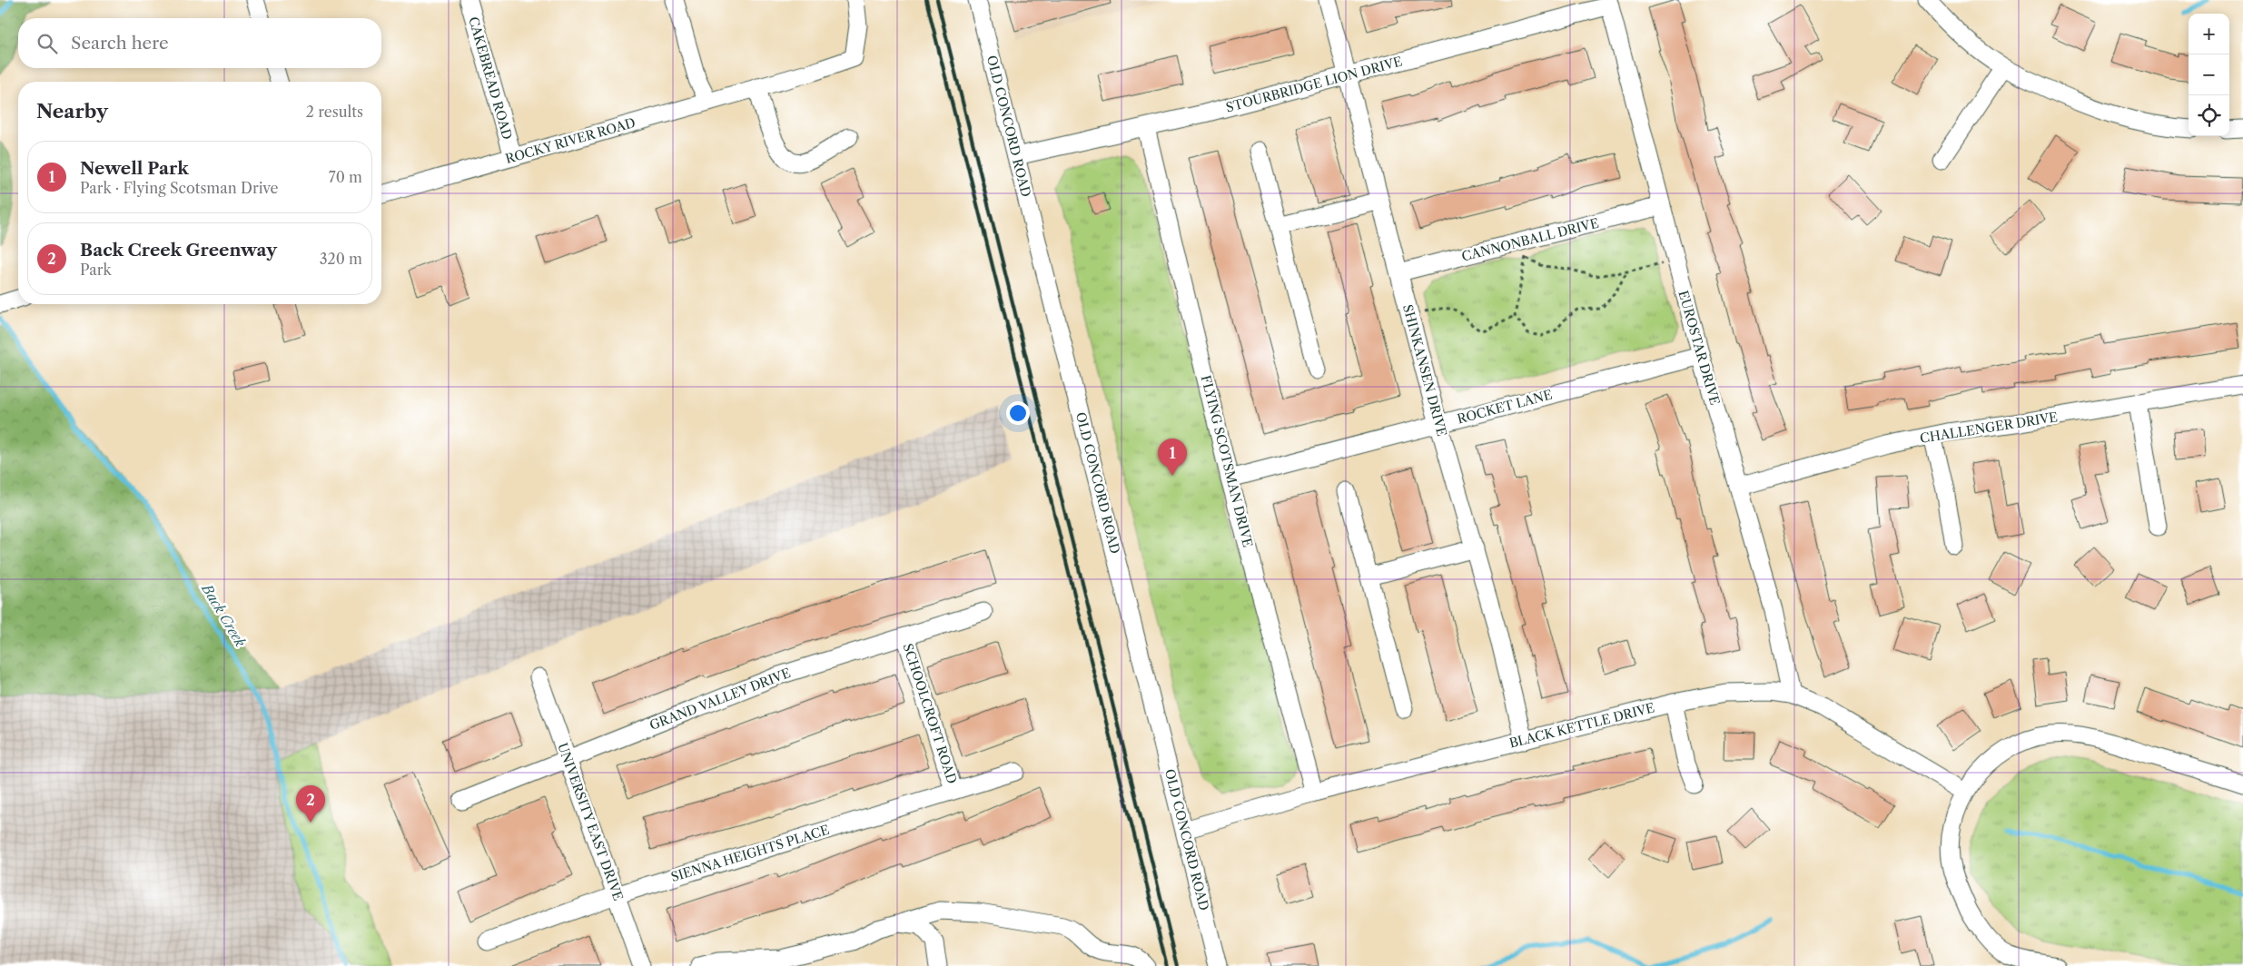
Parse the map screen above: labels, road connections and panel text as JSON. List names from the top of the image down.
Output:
{
  "streets": {
    "street": [
      "CAKEBREAD ROAD",
      "STOURBRIDGE LION DRIVE",
      "OLD CONCORD ROAD",
      "ROCKY RIVER ROAD",
      "CANNONBALL DRIVE",
      "EUROSTAR DRIVE",
      "SHINKANSEN DRIVE",
      "ROCKET LANE",
      "CHALLENGER DRIVE",
      "FLYING SCOTSMAN DRIVE",
      "GRAND VALLEY DRIVE",
      "SCHOOLCROFT ROAD",
      "BLACK KETTLE DRIVE",
      "UNIVERSITY EAST DRIVE",
      "SIENNA HEIGHTS PLACE"
    ]
  },
  "crossings": [
    ["CAKEBREAD ROAD", "ROCKY RIVER ROAD"],
    ["STOURBRIDGE LION DRIVE", "OLD CONCORD ROAD"],
    ["STOURBRIDGE LION DRIVE", "EUROSTAR DRIVE"],
    ["STOURBRIDGE LION DRIVE", "SHINKANSEN DRIVE"],
    ["STOURBRIDGE LION DRIVE", "FLYING SCOTSMAN DRIVE"],
    ["OLD CONCORD ROAD", "BLACK KETTLE DRIVE"],
    ["CANNONBALL DRIVE", "EUROSTAR DRIVE"],
    ["CANNONBALL DRIVE", "SHINKANSEN DRIVE"],
    ["EUROSTAR DRIVE", "ROCKET LANE"],
    ["EUROSTAR DRIVE", "CHALLENGER DRIVE"],
    ["EUROSTAR DRIVE", "BLACK KETTLE DRIVE"],
    ["SHINKANSEN DRIVE", "ROCKET LANE"],
    ["SHINKANSEN DRIVE", "BLACK KETTLE DRIVE"],
    ["ROCKET LANE", "FLYING SCOTSMAN DRIVE"],
    ["FLYING SCOTSMAN DRIVE", "BLACK KETTLE DRIVE"],
    ["GRAND VALLEY DRIVE", "SCHOOLCROFT ROAD"],
    ["GRAND VALLEY DRIVE", "UNIVERSITY EAST DRIVE"],
    ["SCHOOLCROFT ROAD", "SIENNA HEIGHTS PLACE"],
    ["UNIVERSITY EAST DRIVE", "SIENNA HEIGHTS PLACE"]
  ],
  "water": ["Back Creek"],
  "page": {
    "map_buttons": ["+", "−"],
    "search": "Search here",
    "heading": ["Nearby", "2 results"],
    "list": [
      {
        "mark": "1",
        "name": "Newell Park",
        "note": "Park · Flying Scotsman Drive",
        "value": "70 m"
      },
      {
        "mark": "2",
        "name": "Back Creek Greenway",
        "note": "Park",
        "value": "320 m"
      }
    ],
    "pins": ["1", "2"]
  }
}
